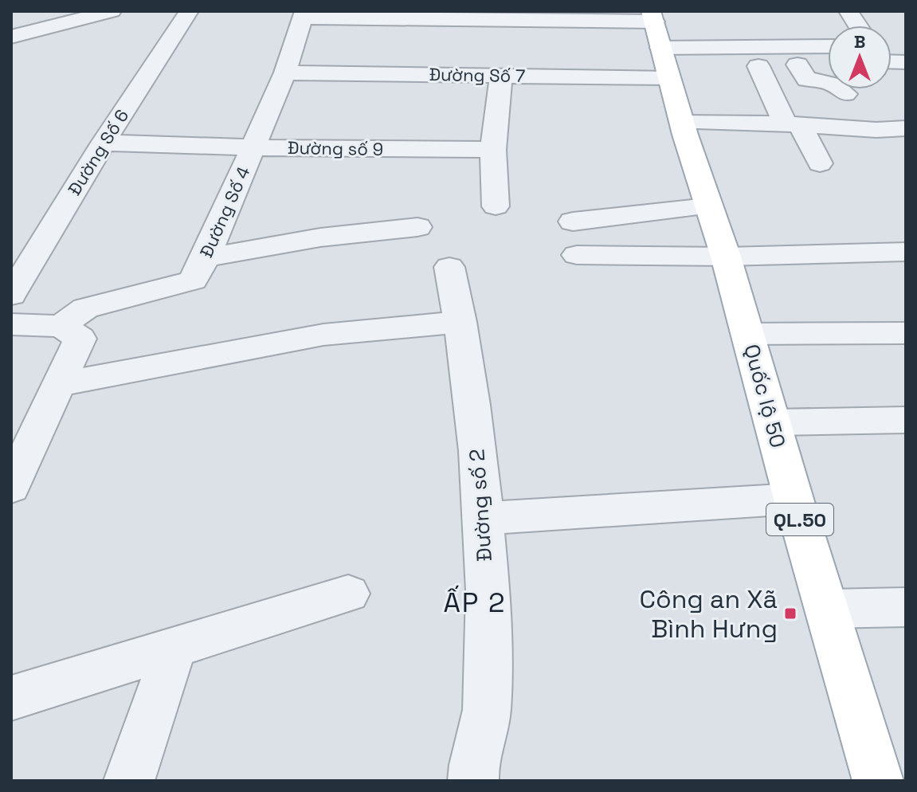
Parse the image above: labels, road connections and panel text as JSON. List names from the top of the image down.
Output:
{
  "streets": {
    "main road": ["Quốc lộ 50", "QL.50"],
    "street": [
      "Đường Số 7",
      "Đường số 9",
      "Đường Số 6",
      "Đường Số 4",
      "Đường số 2"
    ]
  },
  "crossings": [
    ["Đường Số 7", "Đường Số 4"],
    ["Đường Số 7", "Quốc lộ 50"],
    ["Đường số 9", "Đường Số 6"],
    ["Đường số 9", "Đường Số 4"]
  ],
  "districts": ["ẤP 2"],
  "places": {
    "transit": ["Công an Xã Bình Hưng"]
  },
  "north": "top"
}
